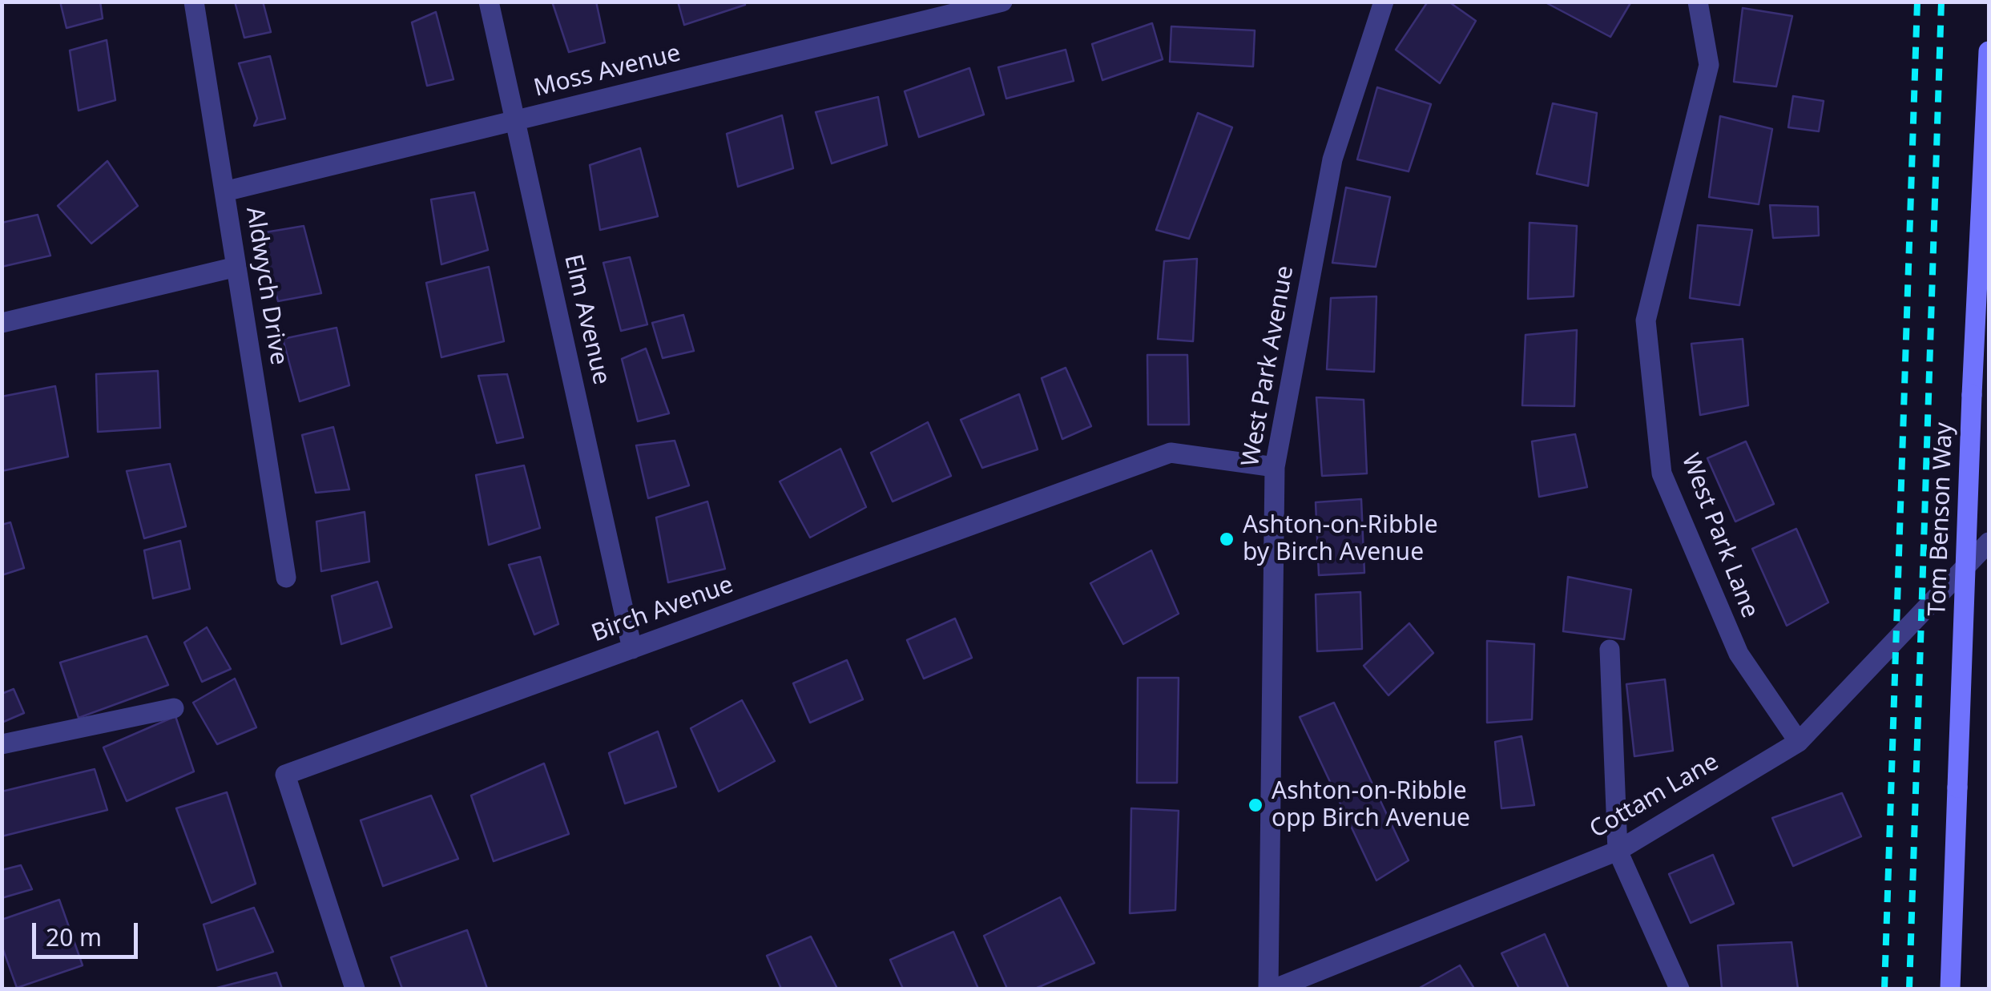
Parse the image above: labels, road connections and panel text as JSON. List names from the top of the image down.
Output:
{
  "streets": {
    "main road": ["Tom Benson Way"],
    "street": [
      "Moss Avenue",
      "Aldwych Drive",
      "Elm Avenue",
      "West Park Avenue",
      "West Park Lane",
      "Birch Avenue",
      "Cottam Lane"
    ]
  },
  "crossings": [
    ["Moss Avenue", "Aldwych Drive"],
    ["Moss Avenue", "Elm Avenue"],
    ["Elm Avenue", "Birch Avenue"],
    ["West Park Avenue", "Birch Avenue"],
    ["West Park Lane", "Cottam Lane"]
  ],
  "places": ["Ashton-on-Ribble by Birch Avenue", "Ashton-on-Ribble opp Birch Avenue"],
  "scale_bar": "20 m"
}
